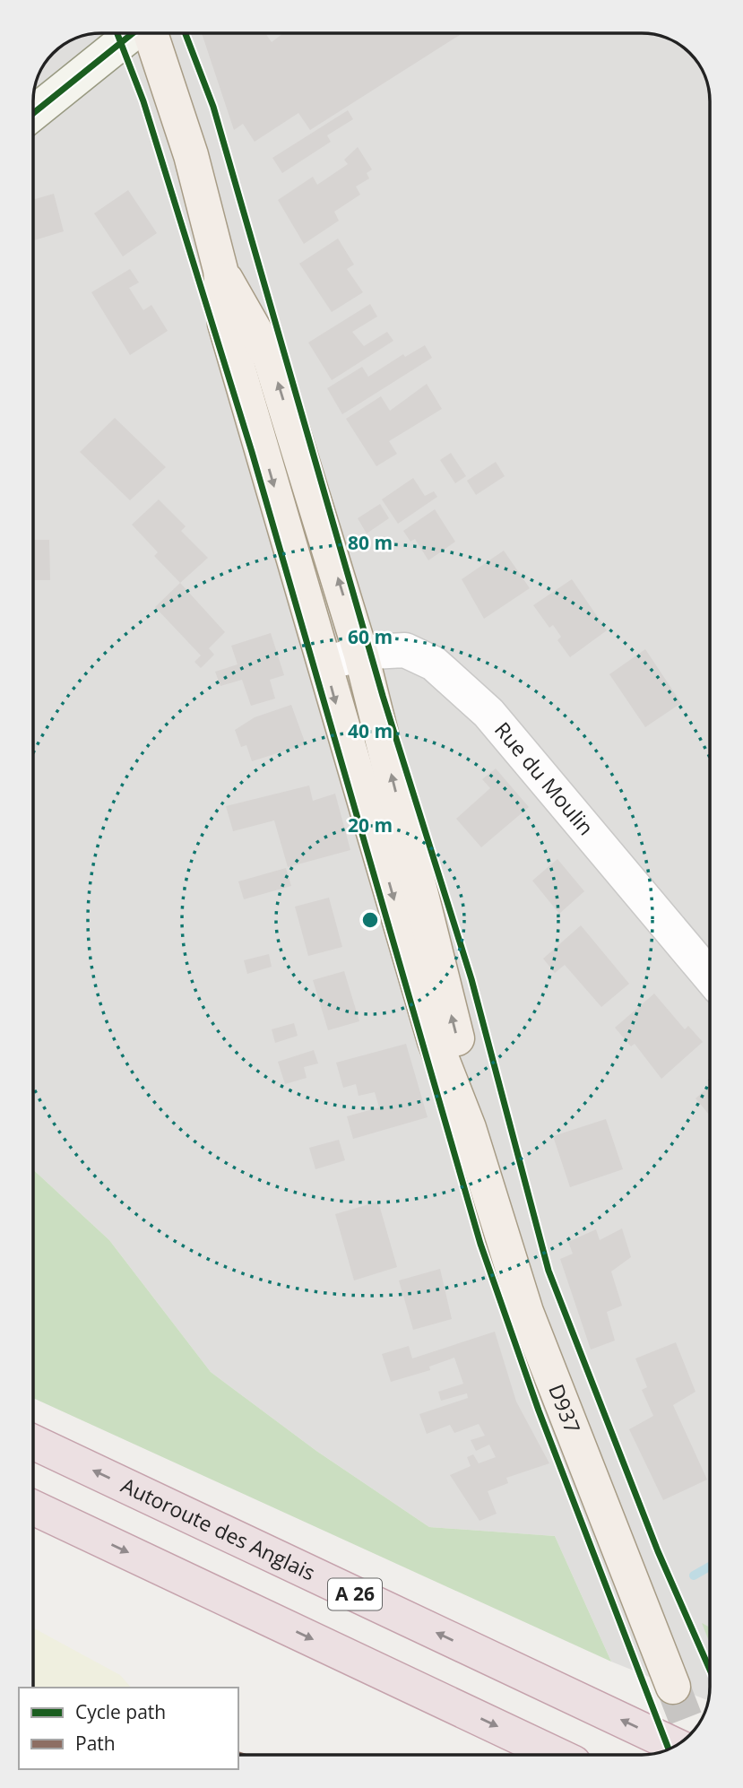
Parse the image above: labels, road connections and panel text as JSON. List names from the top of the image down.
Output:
{
  "streets": {
    "highway": ["Autoroute des Anglais", "A 26"],
    "main road": ["D937"],
    "street": ["Rue du Moulin"]
  },
  "legend": ["Cycle path", "Path"],
  "rings": [
    "80 m",
    "60 m",
    "40 m",
    "20 m"
  ]
}
